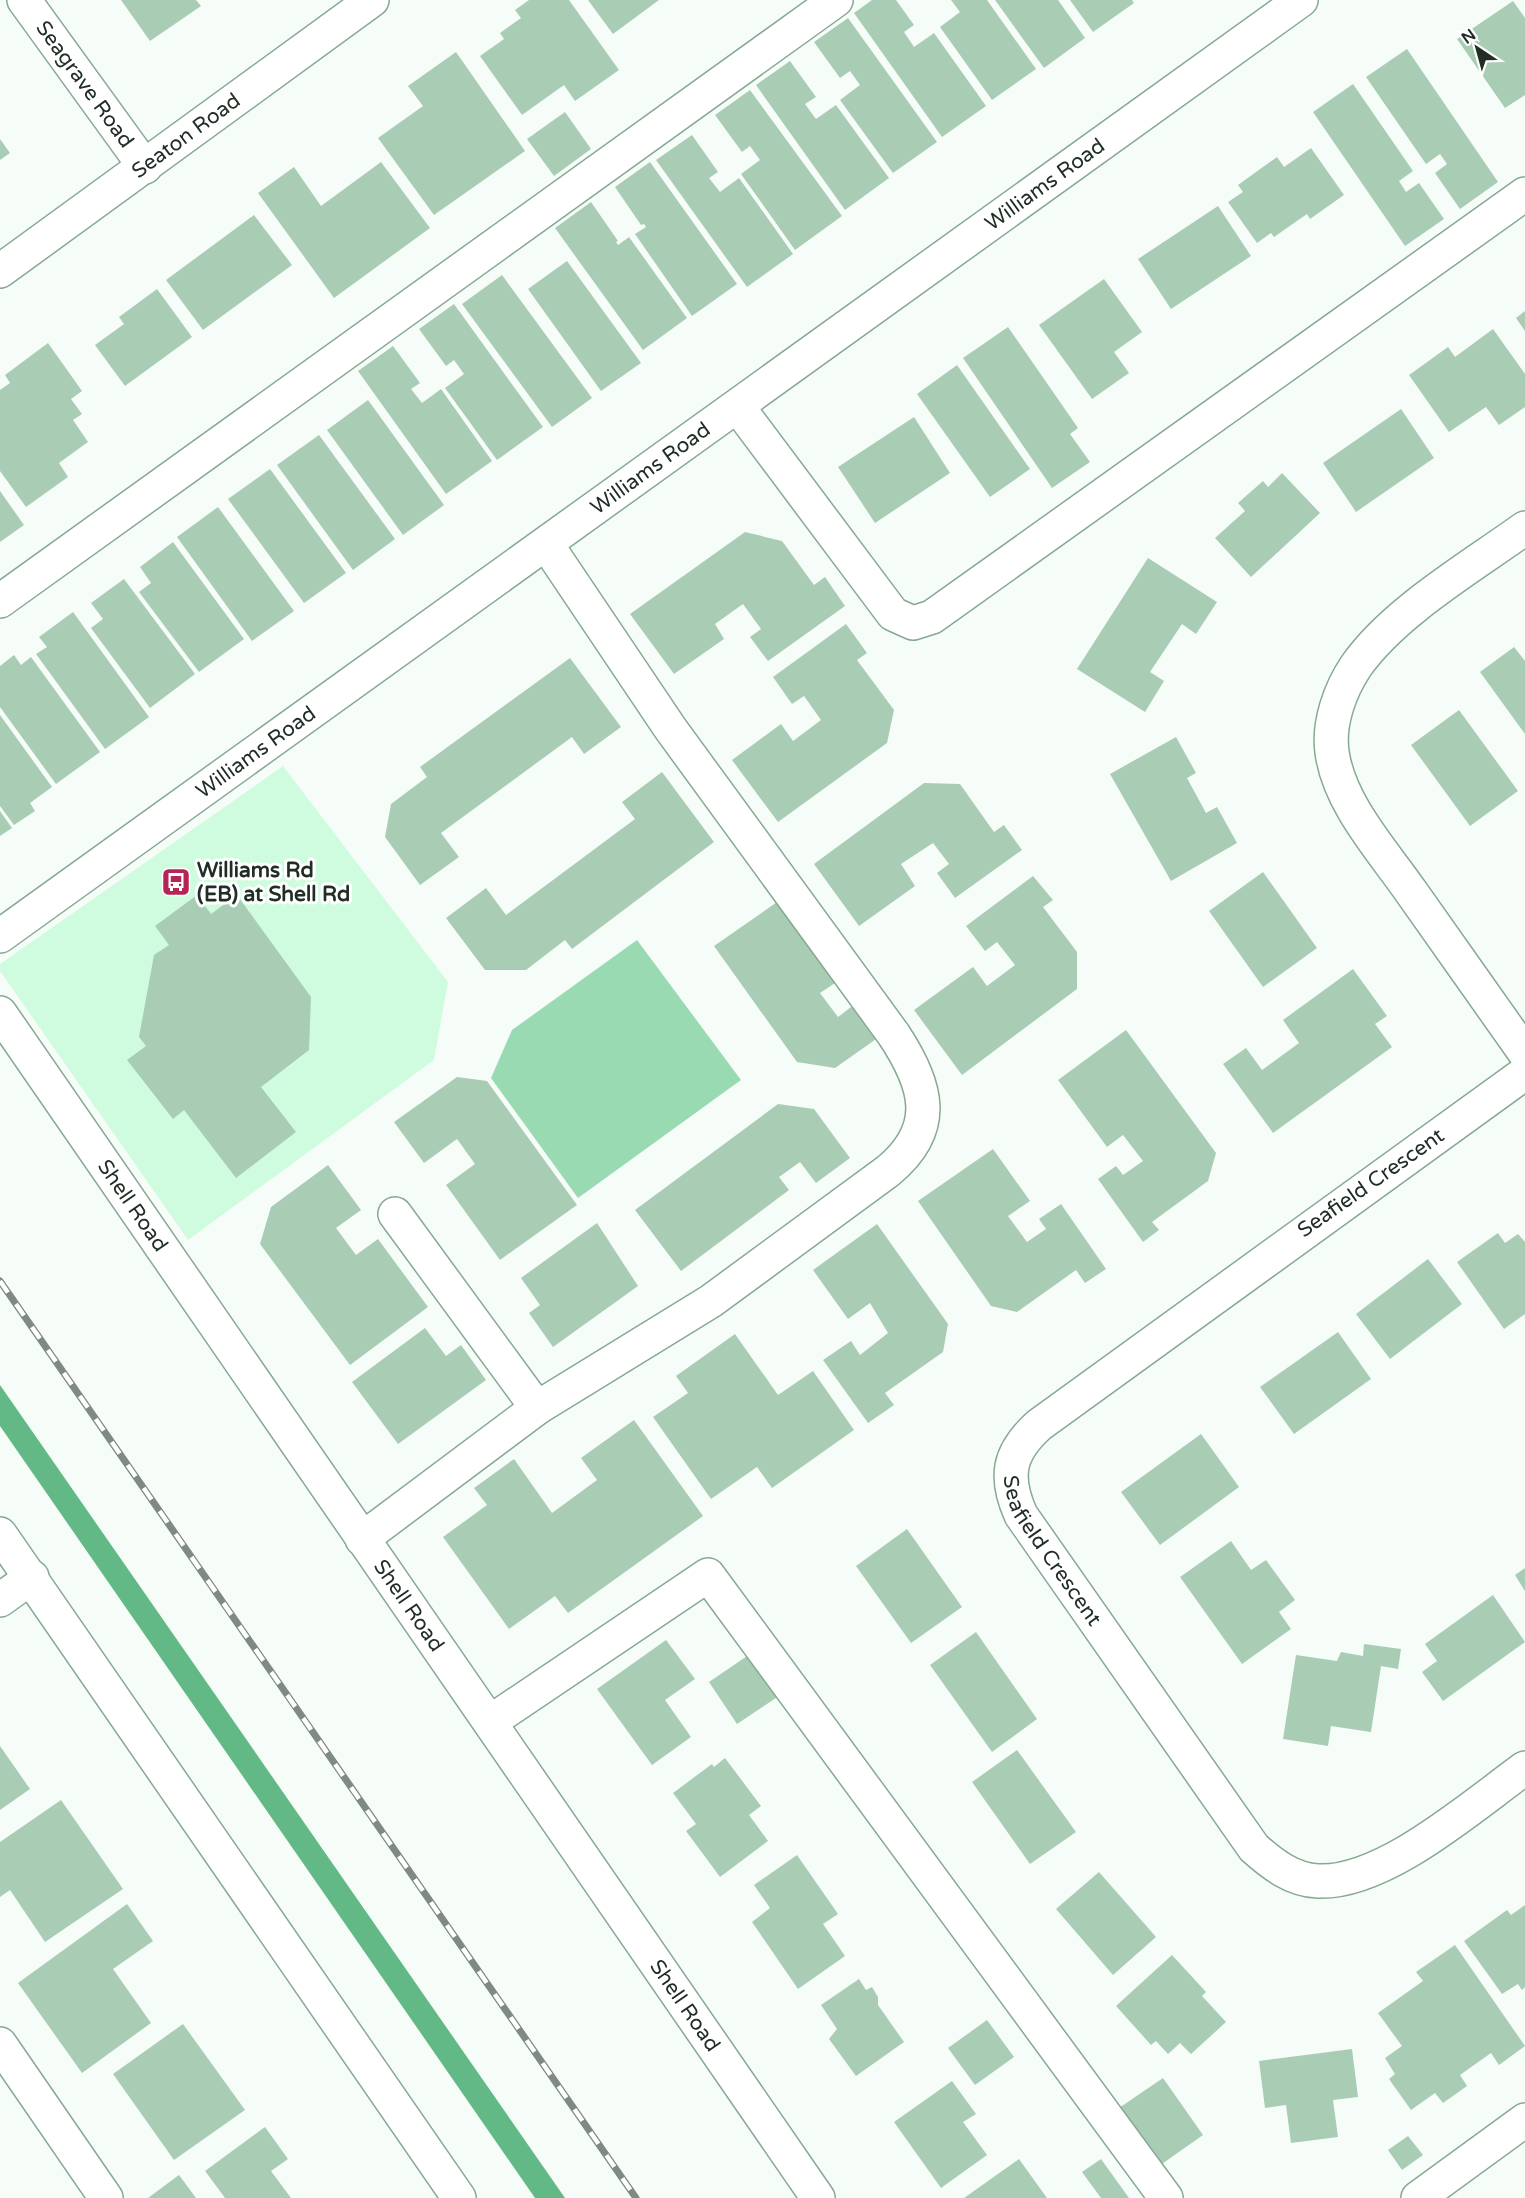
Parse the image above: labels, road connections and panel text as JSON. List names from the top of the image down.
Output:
{
  "streets": {
    "street": [
      "Seagrave Road",
      "Seaton Road",
      "Williams Road",
      "Seafield Crescent",
      "Shell Road"
    ]
  },
  "crossings": [
    ["Seagrave Road", "Seaton Road"]
  ],
  "places": {
    "bus stop": ["Williams Rd (EB) at Shell Rd"]
  },
  "north": "top left"
}
